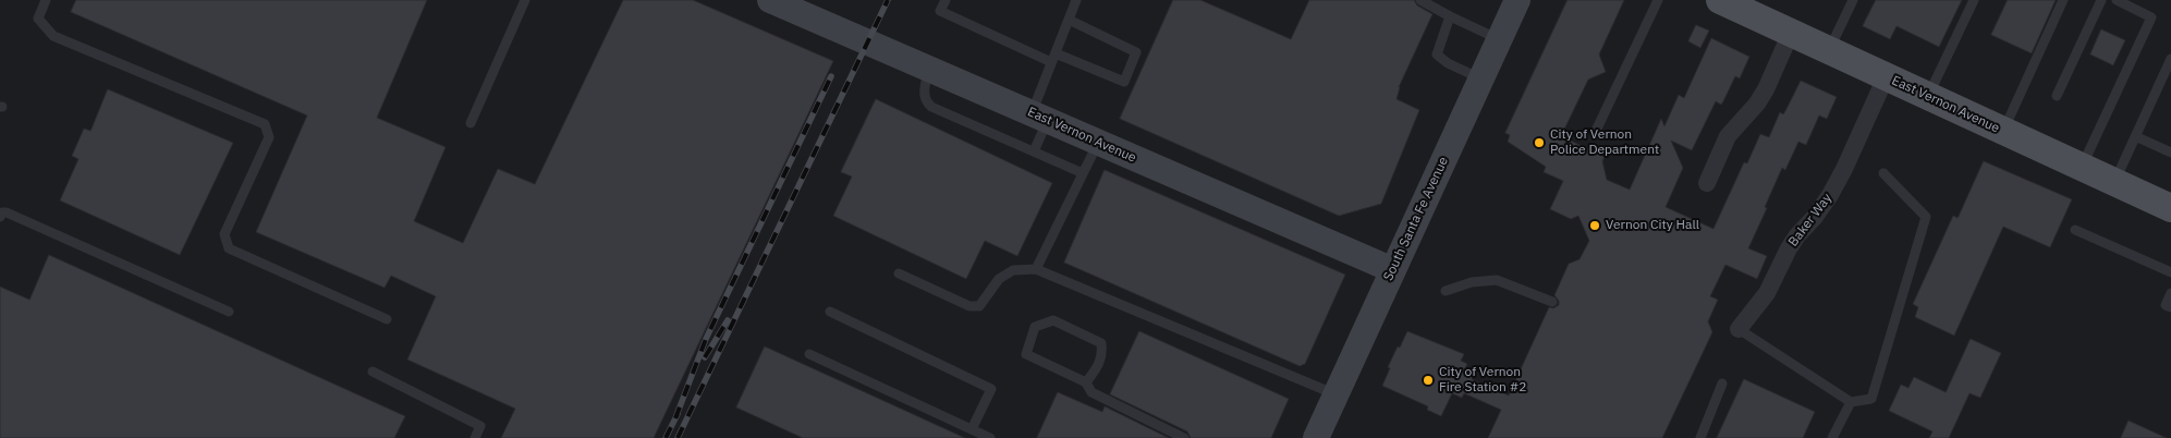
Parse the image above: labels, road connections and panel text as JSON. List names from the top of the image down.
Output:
{
  "streets": {
    "main road": ["East Vernon Avenue"],
    "street": ["South Santa Fe Avenue", "Baker Way"]
  },
  "crossings": [
    ["East Vernon Avenue", "South Santa Fe Avenue"],
    ["East Vernon Avenue", "Baker Way"]
  ],
  "places": ["City of Vernon Police Department", "Vernon City Hall", "City of Vernon Fire Station #2"]
}
